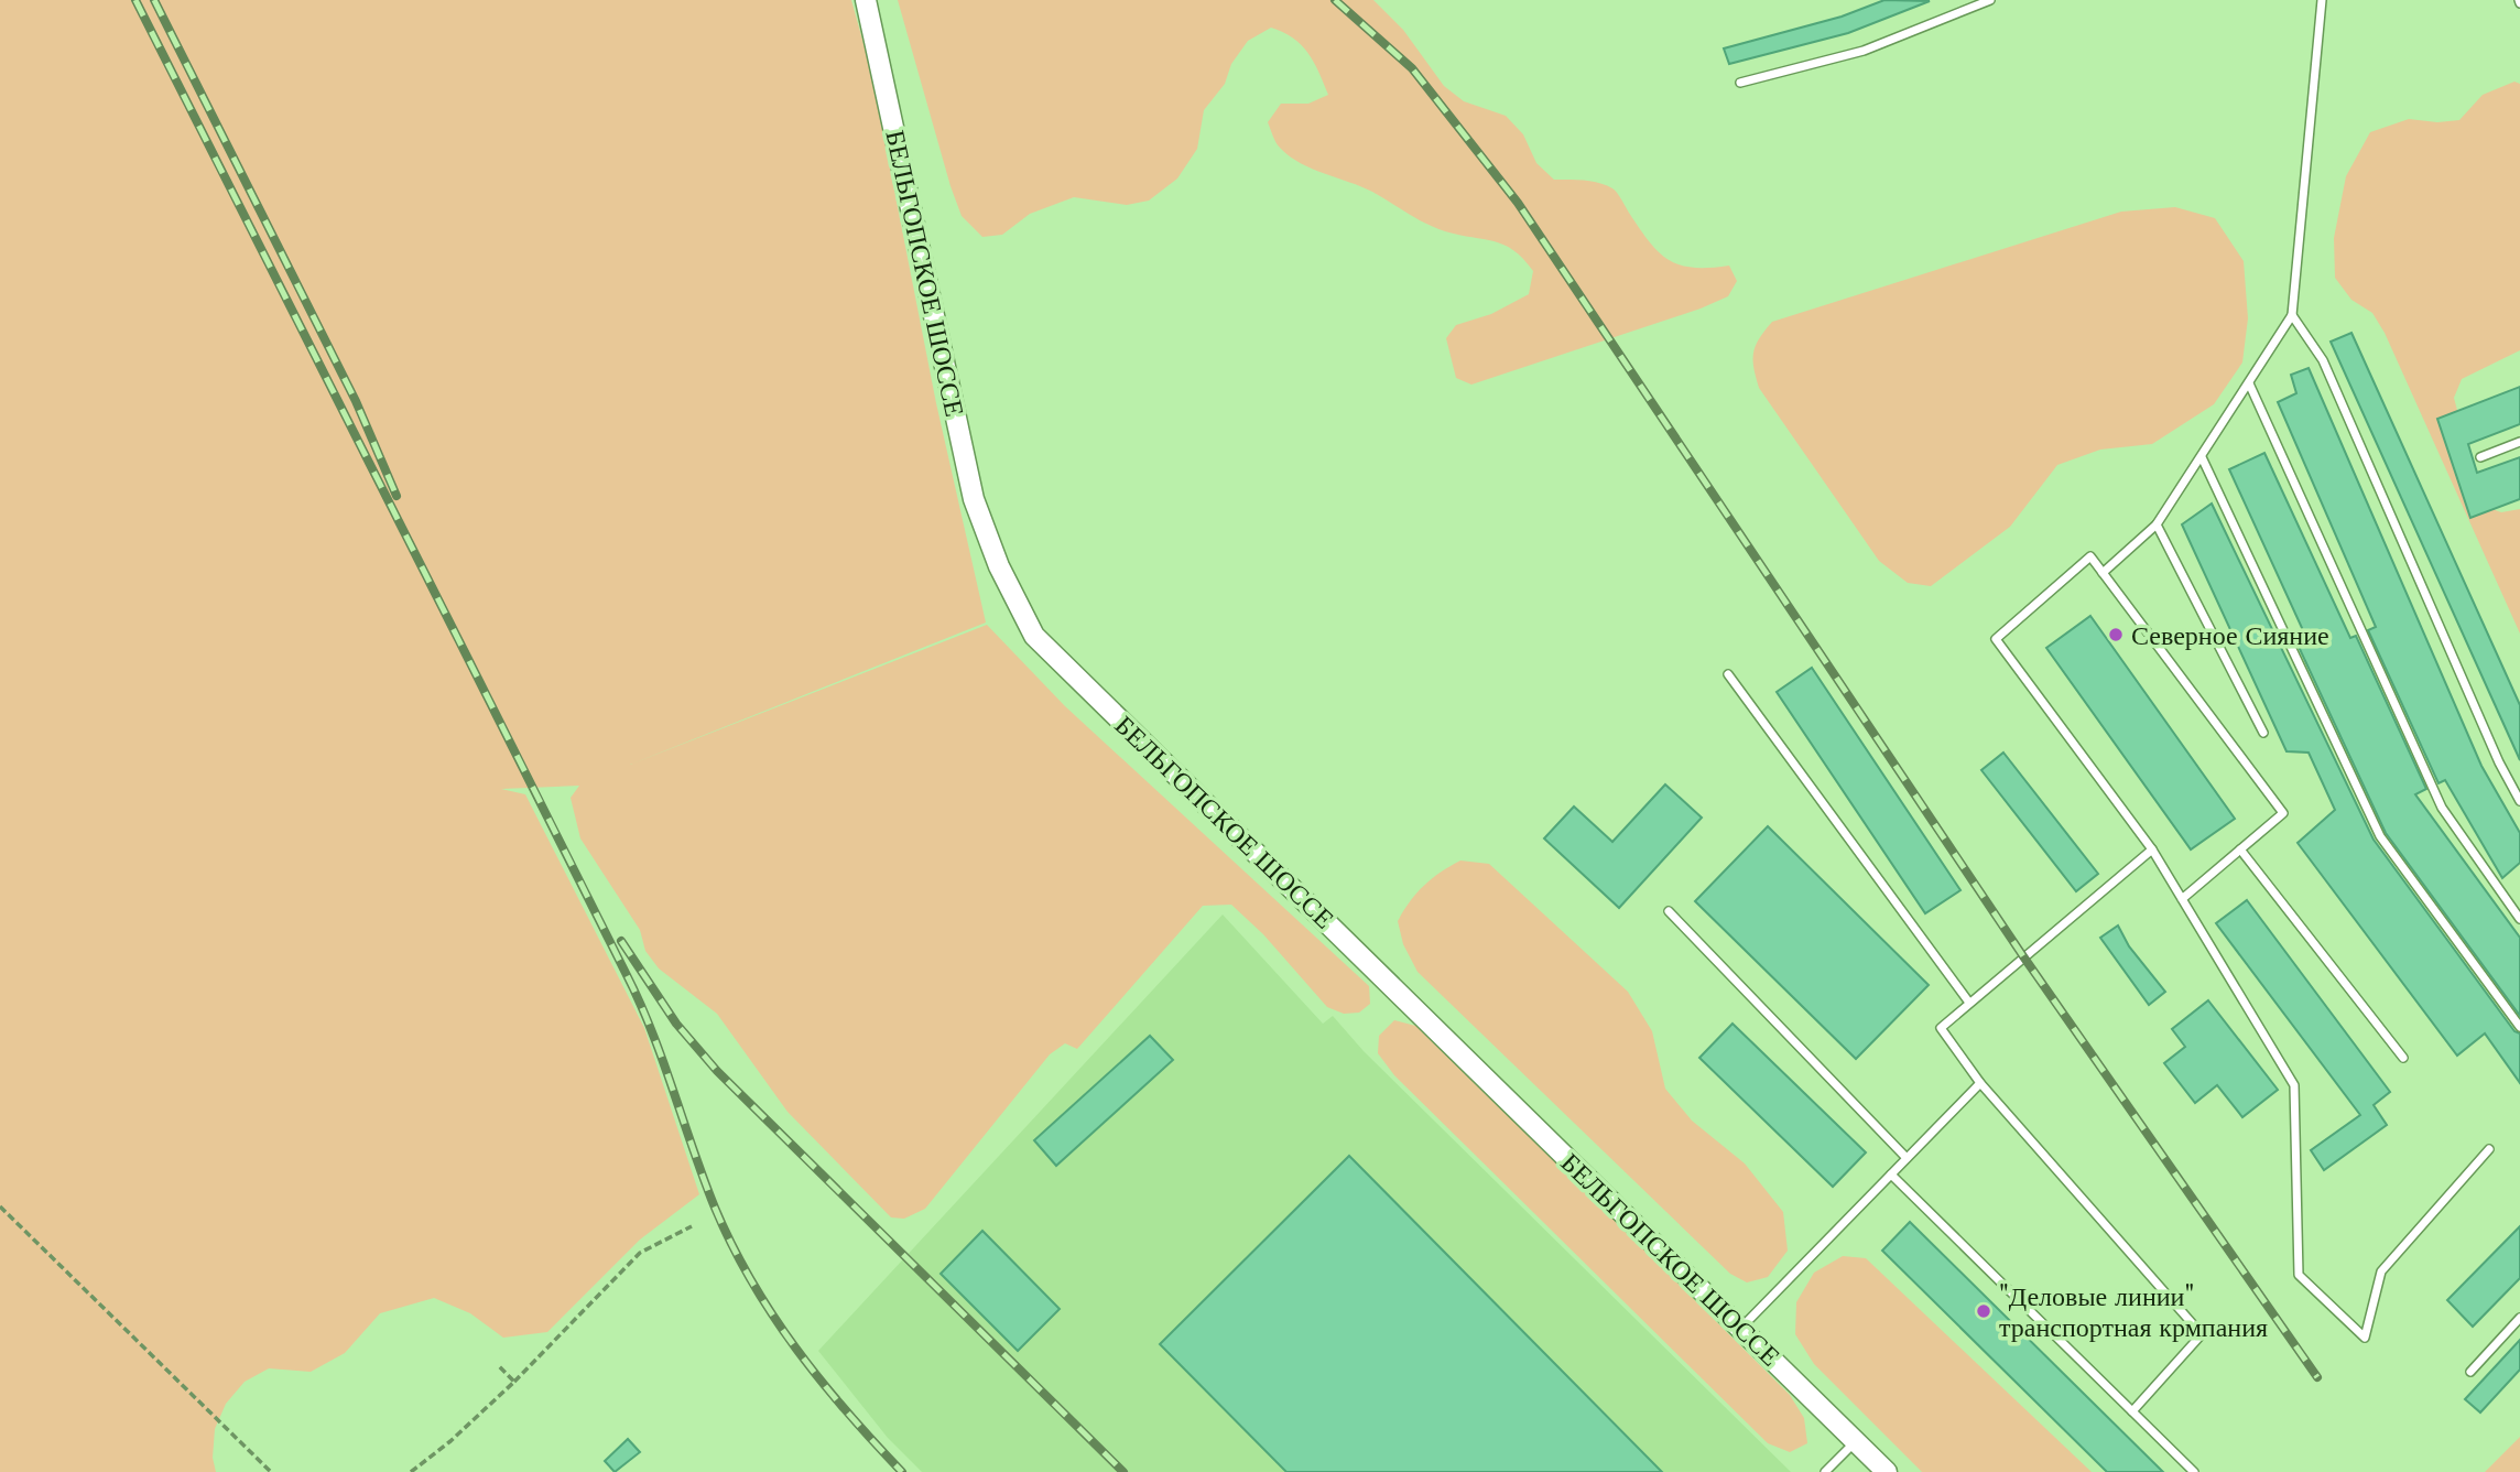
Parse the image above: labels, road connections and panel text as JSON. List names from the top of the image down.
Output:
{
  "streets": {
    "street": ["БЕЛЬГОПСКОЕ ШОССЕ"]
  },
  "places": ["Северное Сияние", "\"Деловые линии\" транспортная крмпания"]
}
